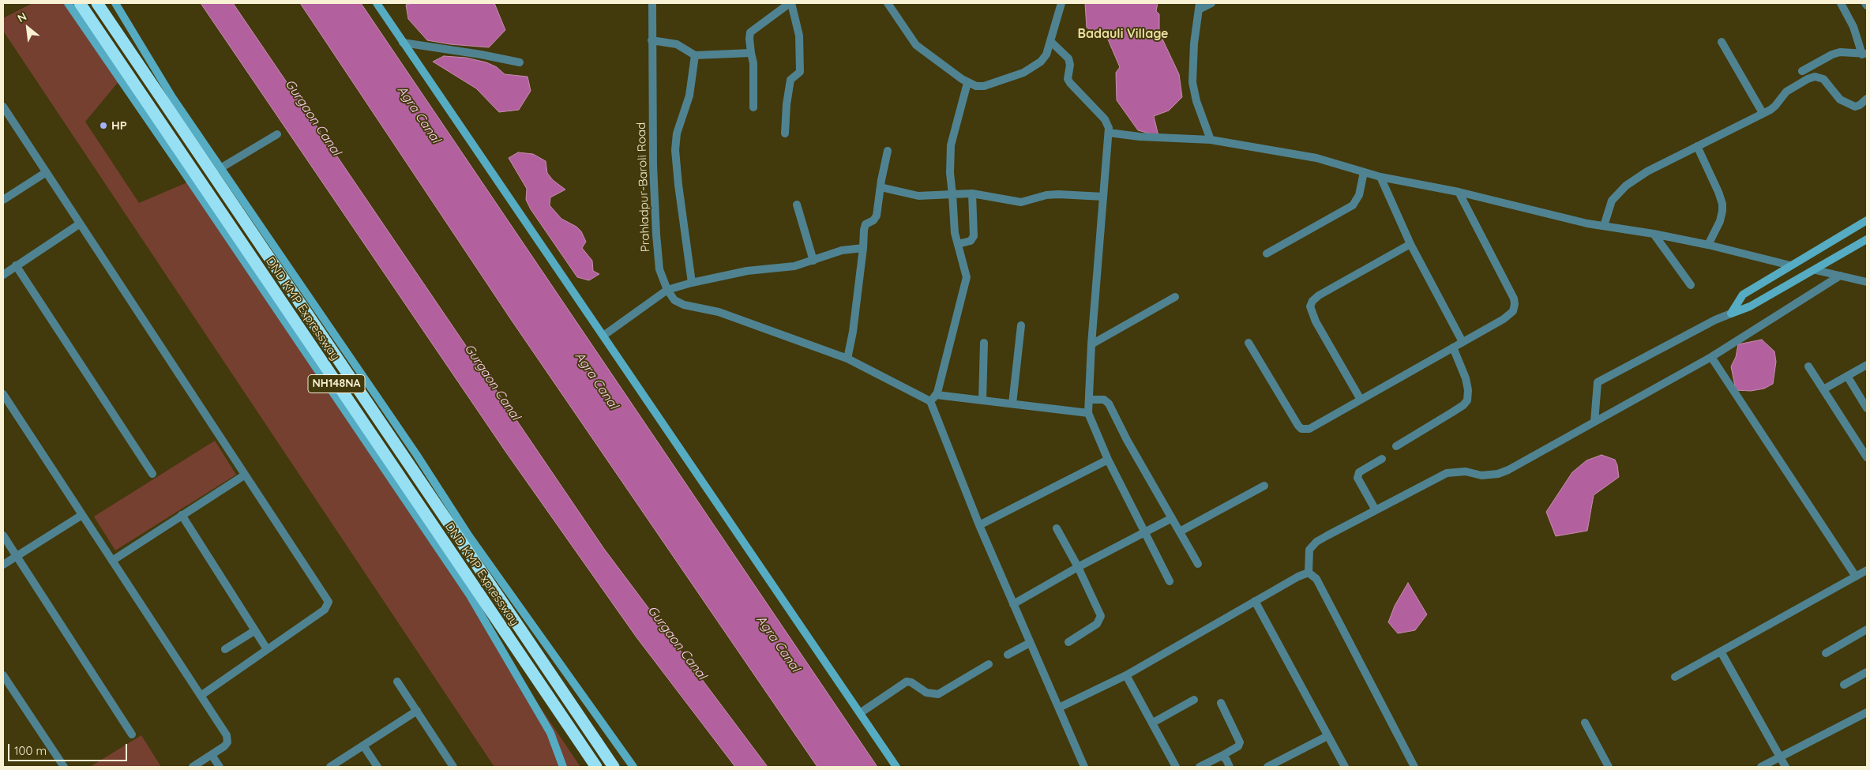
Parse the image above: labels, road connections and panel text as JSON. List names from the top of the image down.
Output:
{
  "streets": {
    "highway": ["DND KMP Expressway", "NH148NA"],
    "street": ["Prahladpur-Baroli Road"]
  },
  "districts": ["Badauli Village"],
  "water": ["Agra Canal", "Gurgaon Canal"],
  "places": ["HP"],
  "scale_bar": "100 m",
  "north": "top left"
}
